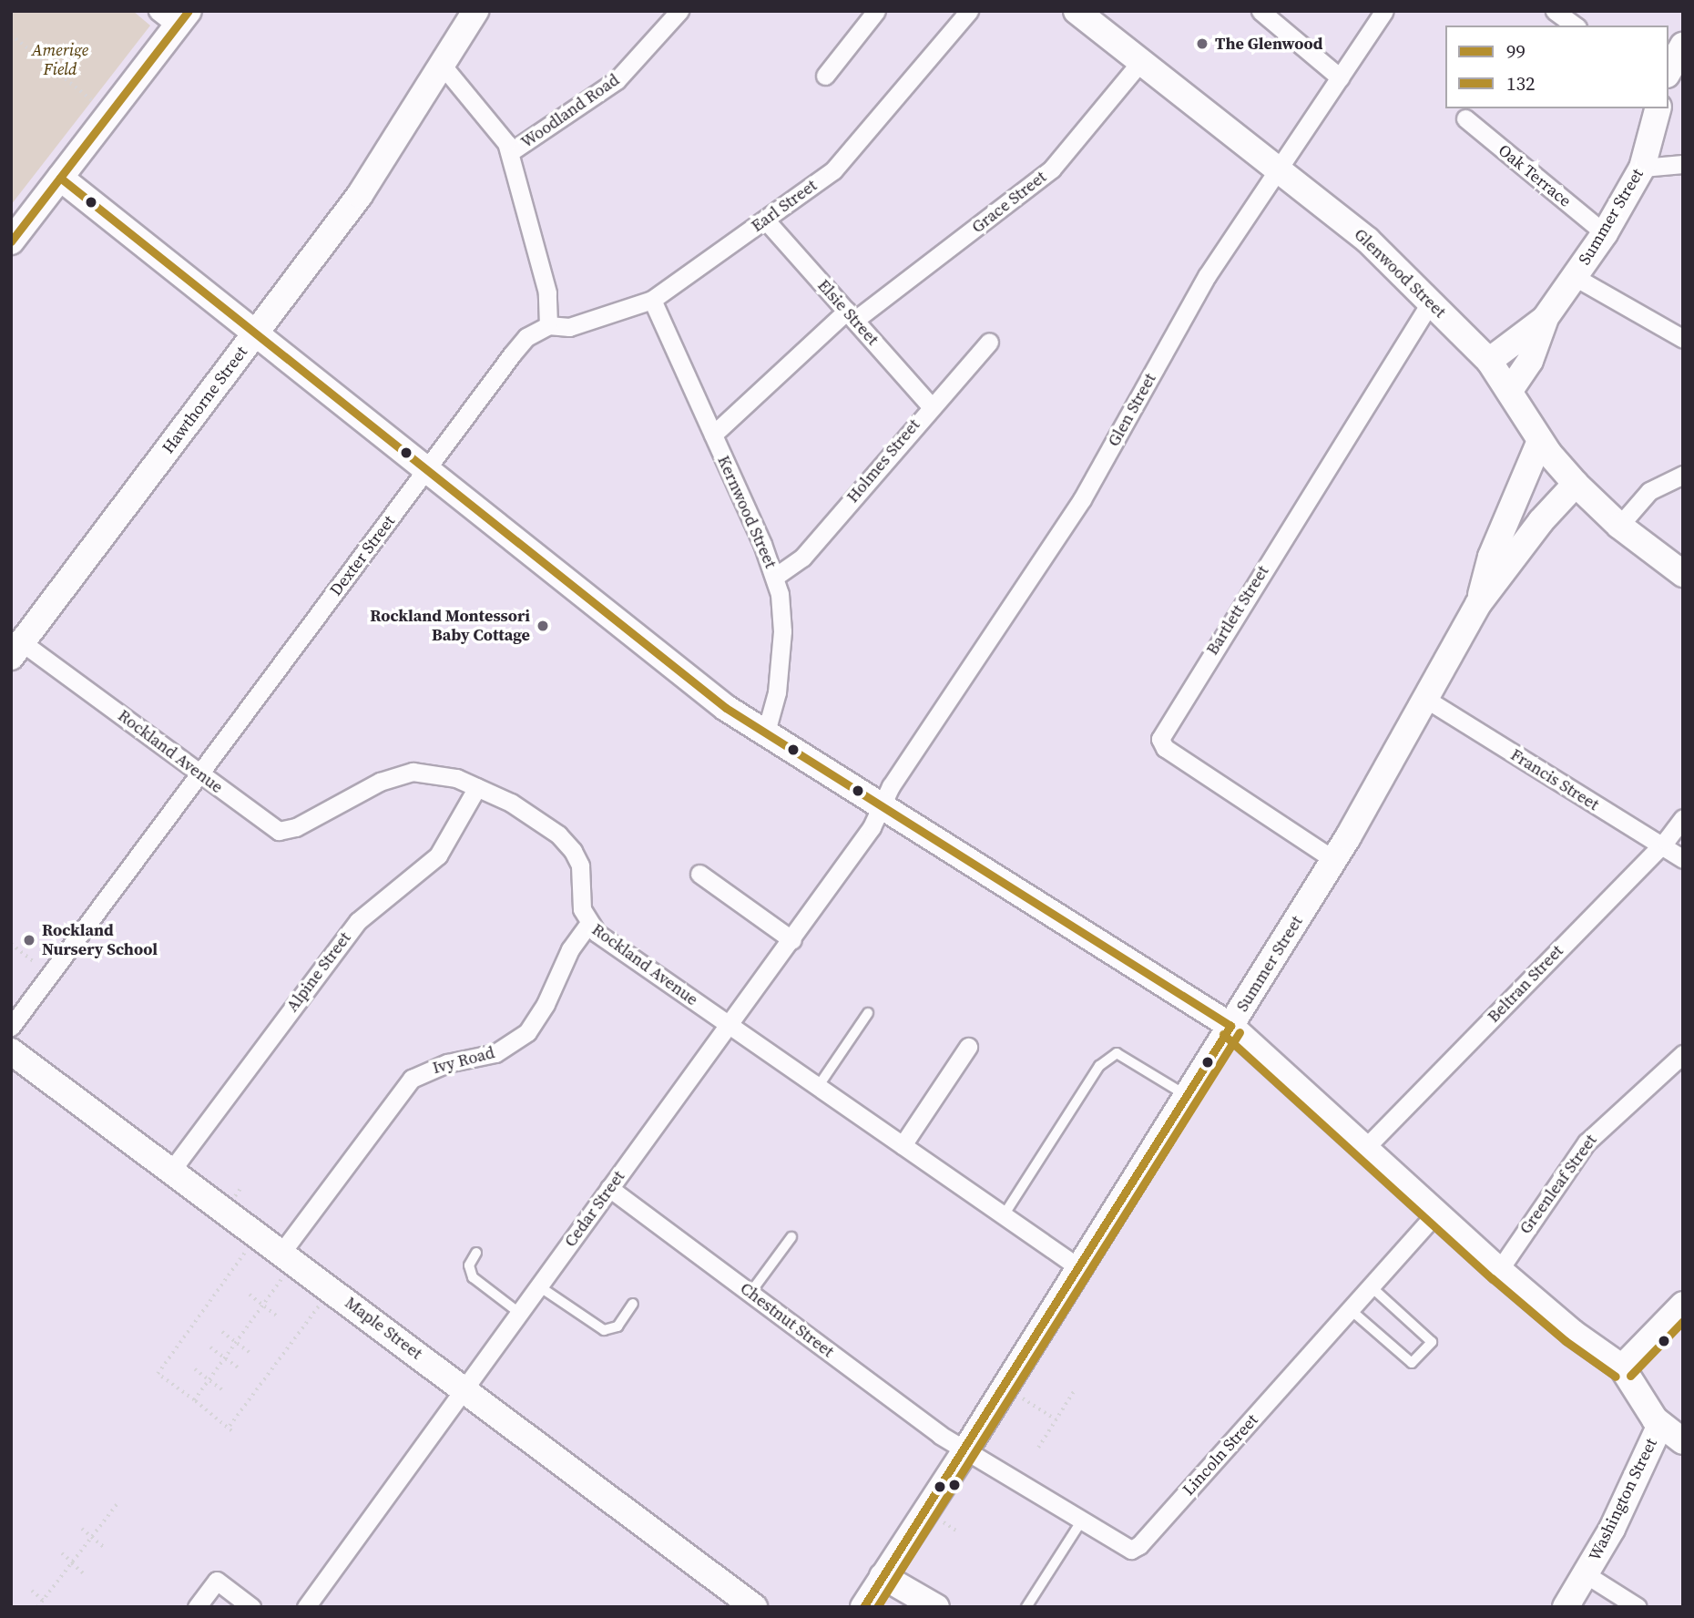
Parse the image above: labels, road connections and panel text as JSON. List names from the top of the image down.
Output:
{
  "streets": {
    "street": [
      "Woodland Road",
      "Oak Terrace",
      "Grace Street",
      "Earl Street",
      "Summer Street",
      "Glenwood Street",
      "Elsie Street",
      "Hawthorne Street",
      "Glen Street",
      "Holmes Street",
      "Kernwood Street",
      "Dexter Street",
      "Bartlett Street",
      "Rockland Avenue",
      "Francis Street",
      "Alpine Street",
      "Beltran Street",
      "Ivy Road",
      "Greenleaf Street",
      "Cedar Street",
      "Chestnut Street",
      "Maple Street",
      "Lincoln Street",
      "Washington Street"
    ]
  },
  "crossings": [
    ["Oak Terrace", "Summer Street"],
    ["Grace Street", "Glenwood Street"],
    ["Grace Street", "Elsie Street"],
    ["Grace Street", "Kernwood Street"],
    ["Earl Street", "Elsie Street"],
    ["Earl Street", "Kernwood Street"],
    ["Earl Street", "Dexter Street"],
    ["Summer Street", "Glenwood Street"],
    ["Summer Street", "Bartlett Street"],
    ["Summer Street", "Rockland Avenue"],
    ["Summer Street", "Francis Street"],
    ["Summer Street", "Chestnut Street"],
    ["Summer Street", "Lincoln Street"],
    ["Glenwood Street", "Glen Street"],
    ["Glenwood Street", "Bartlett Street"],
    ["Elsie Street", "Holmes Street"],
    ["Hawthorne Street", "Rockland Avenue"],
    ["Glen Street", "Cedar Street"],
    ["Holmes Street", "Kernwood Street"],
    ["Dexter Street", "Rockland Avenue"],
    ["Rockland Avenue", "Alpine Street"],
    ["Rockland Avenue", "Ivy Road"],
    ["Rockland Avenue", "Cedar Street"],
    ["Francis Street", "Beltran Street"],
    ["Alpine Street", "Maple Street"],
    ["Ivy Road", "Maple Street"],
    ["Cedar Street", "Chestnut Street"],
    ["Cedar Street", "Maple Street"],
    ["Chestnut Street", "Lincoln Street"]
  ],
  "parks": ["Amerige Field"],
  "places": ["The Glenwood", "Rockland Montessori Baby Cottage", "Rockland Nursery School"],
  "lines": ["transit line 99", "transit line 132"],
  "legend": ["99", "132"]
}
